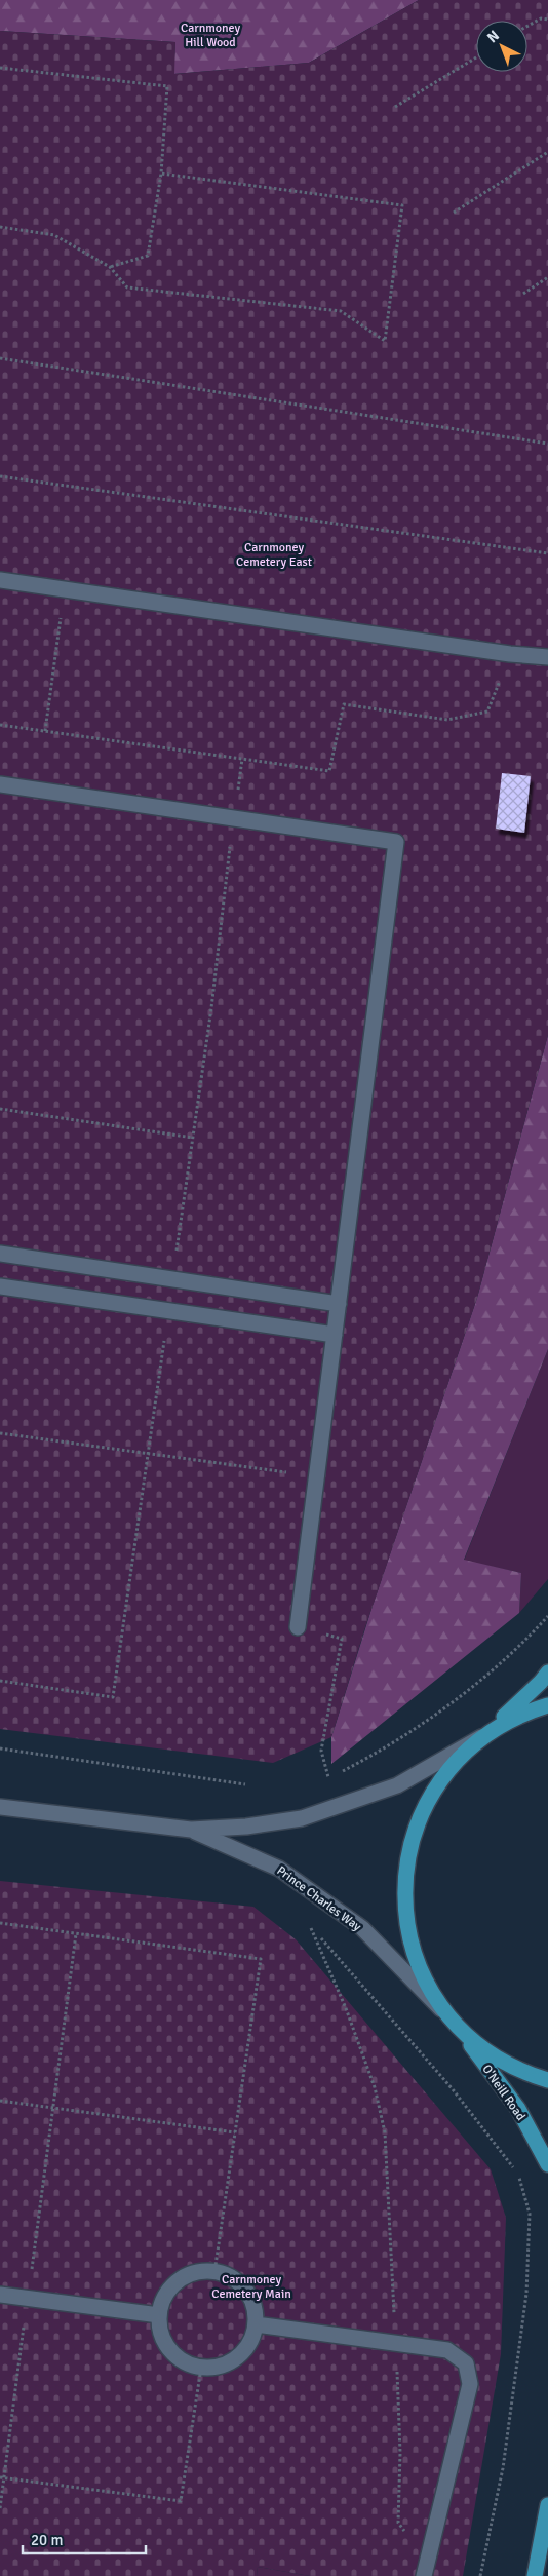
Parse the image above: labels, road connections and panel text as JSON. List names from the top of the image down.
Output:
{
  "streets": {
    "main road": ["O'Neill Road"],
    "street": ["Prince Charles Way"]
  },
  "crossings": [
    ["Prince Charles Way", "O'Neill Road"]
  ],
  "parks": ["Carnmoney Hill Wood", "Carnmoney Cemetery East", "Carnmoney Cemetery Main"],
  "scale_bar": "20 m",
  "north": "top left"
}
